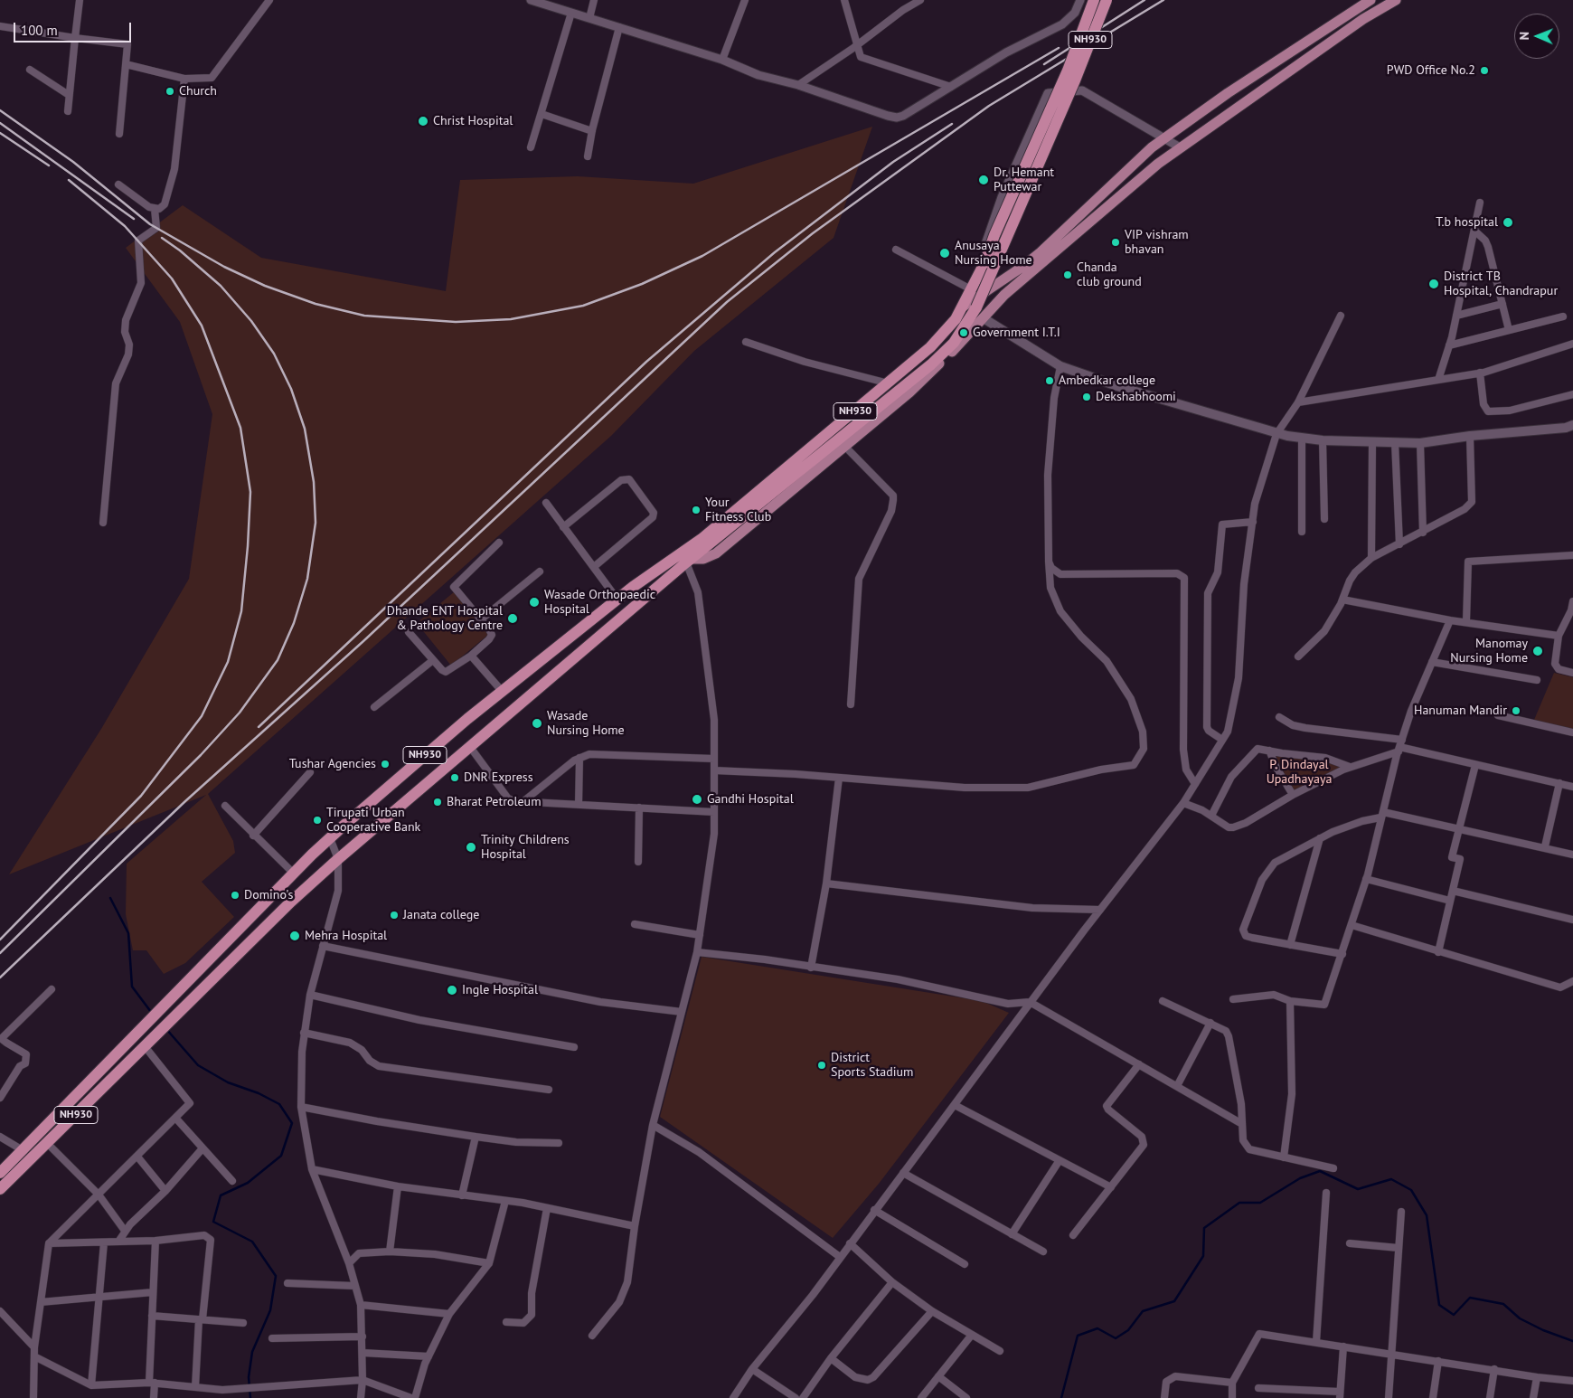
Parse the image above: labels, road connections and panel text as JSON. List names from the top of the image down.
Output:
{
  "streets": {
    "highway": ["NH930"]
  },
  "parks": ["P. Dindayal Upadhayaya"],
  "places": [
    "PWD Office No.2",
    "Church",
    "Christ Hospital",
    "Dr. Hemant Puttewar",
    "T.b hospital",
    "VIP vishram bhavan",
    "Anusaya Nursing Home",
    "Chanda club ground",
    "District TB Hospital, Chandrapur",
    "Government I.T.I",
    "Ambedkar college",
    "Dekshabhoomi",
    "Your Fitness Club",
    "Wasade Orthopaedic Hospital",
    "Dhande ENT Hospital & Pathology Centre",
    "Manomay Nursing Home",
    "Hanuman Mandir",
    "Wasade Nursing Home",
    "Tushar Agencies",
    "DNR Express",
    "Gandhi Hospital",
    "Bharat Petroleum",
    "Tirupati Urban Cooperative Bank",
    "Trinity Childrens Hospital",
    "Domino's",
    "Janata college",
    "Mehra Hospital",
    "Ingle Hospital",
    "District Sports Stadium"
  ],
  "scale_bar": "100 m",
  "north": "left"
}
